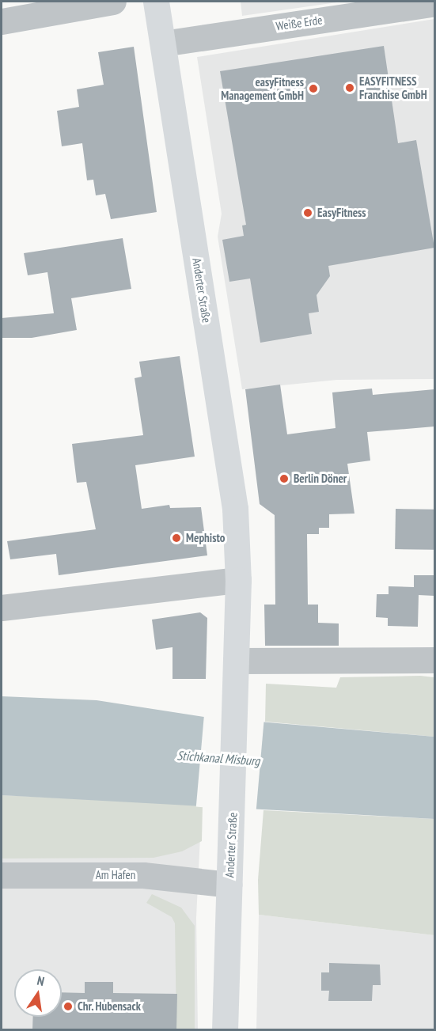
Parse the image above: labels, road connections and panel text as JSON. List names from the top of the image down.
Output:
{
  "streets": {
    "main road": ["Anderter Straße"],
    "street": ["Weiße Erde", "Am Hafen"]
  },
  "crossings": [
    ["Weiße Erde", "Anderter Straße"],
    ["Anderter Straße", "Am Hafen"]
  ],
  "water": ["Stichkanal Misburg"],
  "places": [
    "EASYFITNESS Franchise GmbH",
    "easyFitness Management GmbH",
    "EasyFitness",
    "Berlin Döner",
    "Mephisto",
    "Chr. Hubensack"
  ],
  "north": "top"
}
